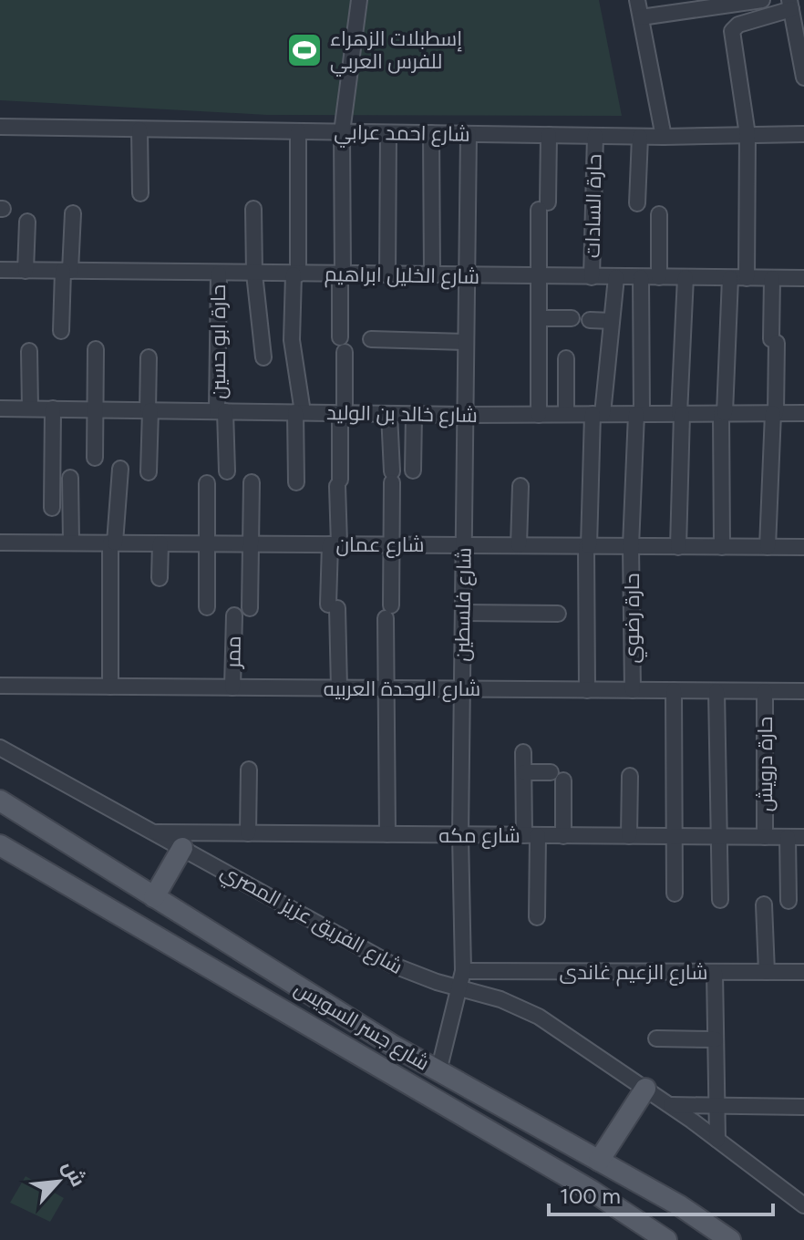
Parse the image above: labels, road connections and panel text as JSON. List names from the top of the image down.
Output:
{
  "streets": {
    "main road": ["شارع جسر السويس"],
    "street": [
      "شارع احمد عرابي",
      "حارة السادات",
      "شارع الخليل ابراهيم",
      "حارة ابو حسين",
      "شارع خالد بن الوليد",
      "شارع عمان",
      "شارع فلسطين",
      "حارة رضوي",
      "ممر",
      "شارع الوحدة العربيه",
      "حارة درويش",
      "شارع مكه",
      "شارع الفريق عزيز المصري",
      "شارع الزعيم غاندى"
    ]
  },
  "crossings": [
    ["شارع احمد عرابي", "حارة السادات"],
    ["شارع احمد عرابي", "شارع فلسطين"],
    ["حارة السادات", "شارع الخليل ابراهيم"],
    ["شارع الخليل ابراهيم", "حارة ابو حسين"],
    ["شارع الخليل ابراهيم", "شارع فلسطين"],
    ["شارع الخليل ابراهيم", "حارة رضوي"],
    ["حارة ابو حسين", "شارع خالد بن الوليد"],
    ["شارع خالد بن الوليد", "شارع فلسطين"],
    ["شارع خالد بن الوليد", "حارة رضوي"],
    ["شارع عمان", "شارع فلسطين"],
    ["شارع عمان", "حارة رضوي"],
    ["شارع فلسطين", "شارع الوحدة العربيه"],
    ["شارع فلسطين", "شارع مكه"],
    ["شارع فلسطين", "شارع الفريق عزيز المصري"],
    ["شارع فلسطين", "شارع الزعيم غاندى"],
    ["شارع فلسطين", "شارع جسر السويس"],
    ["حارة رضوي", "شارع الوحدة العربيه"],
    ["ممر", "شارع الوحدة العربيه"],
    ["شارع الوحدة العربيه", "حارة درويش"],
    ["حارة درويش", "شارع مكه"],
    ["شارع مكه", "شارع الفريق عزيز المصري"]
  ],
  "places": {
    "sports": ["إسطبلات الزهراء للفرس العربي"]
  },
  "scale_bar": "100 m",
  "north": "top right"
}
